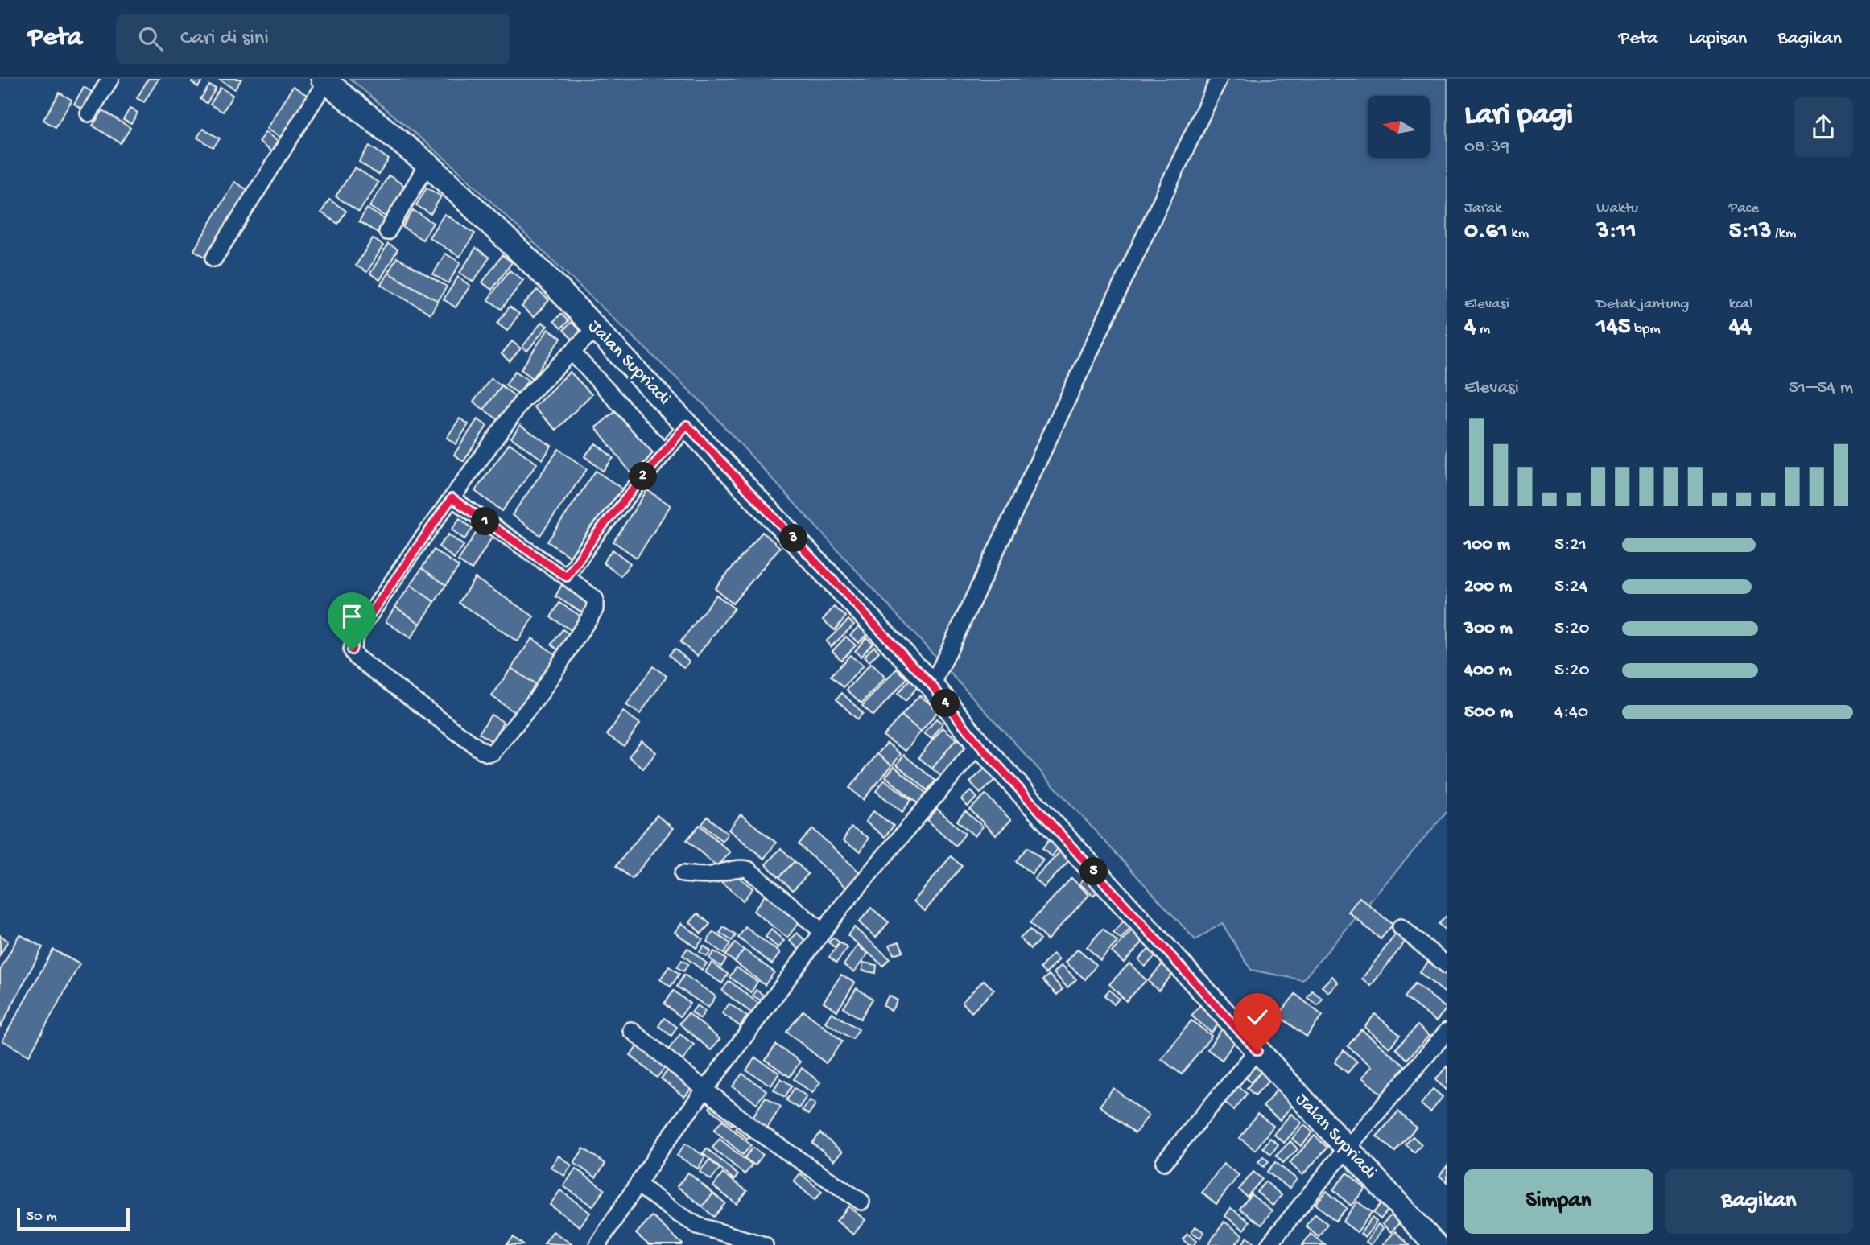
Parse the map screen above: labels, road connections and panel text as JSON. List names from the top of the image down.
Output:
{
  "streets": {
    "main road": ["Jalan Supriadi"]
  },
  "scale_bar": "50 m",
  "north": "left",
  "page": {
    "header": "Peta",
    "search": "Cari di sini",
    "nav": ["Peta", "Lapisan", "Bagikan"],
    "heading": ["Lari pagi", "08:39"],
    "stats": [
      ["Jarak", "0.61 km"],
      ["Waktu", "3:11"],
      ["Pace", "5:13 /km"],
      ["Elevasi", "4 m"],
      ["Detak jantung", "145 bpm"],
      ["kcal", "44"]
    ],
    "chart": ["Elevasi", "51–54 m"],
    "pins": [
      "2",
      "1",
      "3",
      "4",
      "5"
    ],
    "list": [
      {
        "name": "100 m",
        "note": "5:21"
      },
      {
        "name": "200 m",
        "note": "5:24"
      },
      {
        "name": "300 m",
        "note": "5:20"
      },
      {
        "name": "400 m",
        "note": "5:20"
      },
      {
        "name": "500 m",
        "note": "4:40"
      }
    ],
    "buttons": ["Simpan", "Bagikan"],
    "scale": "50 m"
  }
}
